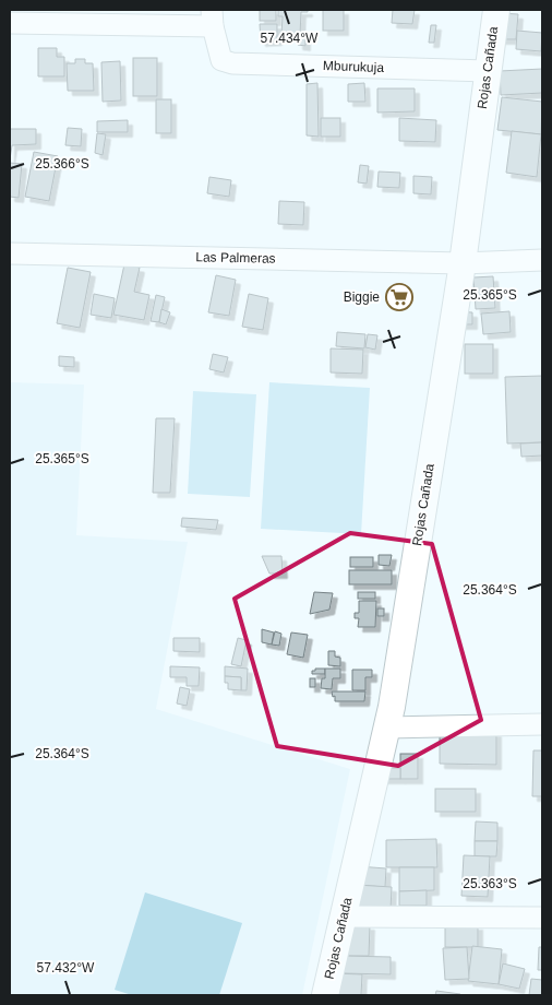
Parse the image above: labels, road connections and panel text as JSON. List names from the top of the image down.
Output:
{
  "streets": {
    "main road": ["Rojas Cañada"],
    "street": ["Mburukuja", "Las Palmeras"]
  },
  "crossings": [
    ["Mburukuja", "Rojas Cañada"],
    ["Rojas Cañada", "Las Palmeras"]
  ],
  "places": {
    "supermarket": ["Biggie"]
  },
  "coordinates": [
    "57.434°W",
    "25.366°S",
    "25.365°S",
    "25.364°S",
    "25.363°S",
    "57.432°W"
  ]
}
